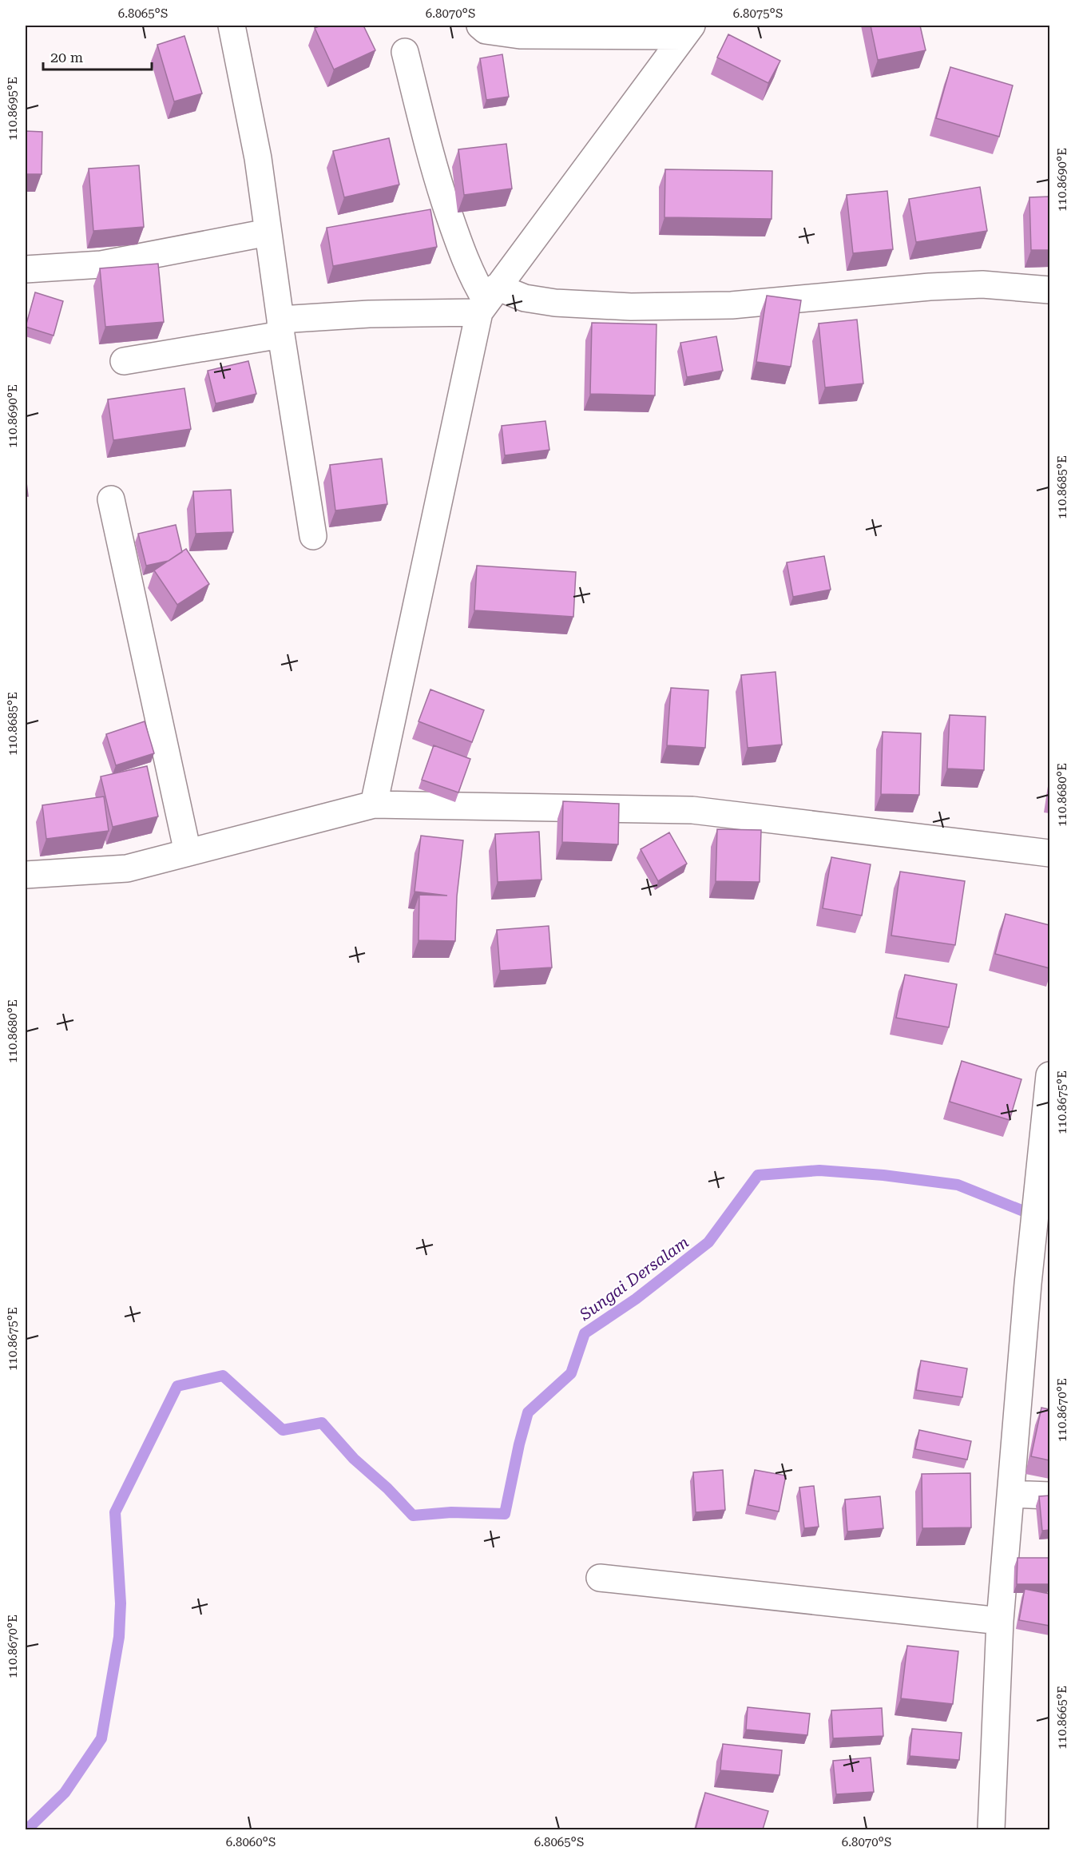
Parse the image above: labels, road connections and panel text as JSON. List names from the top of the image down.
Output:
{
  "water": ["Sungai Dersalam"],
  "scale_bar": "20 m",
  "coordinates": [
    "6.8065°S",
    "6.8070°S",
    "6.8075°S",
    "110.8695°E",
    "110.8690°E",
    "110.8685°E",
    "110.8680°E",
    "110.8675°E",
    "110.8670°E",
    "110.8665°E",
    "6.8060°S"
  ]
}
